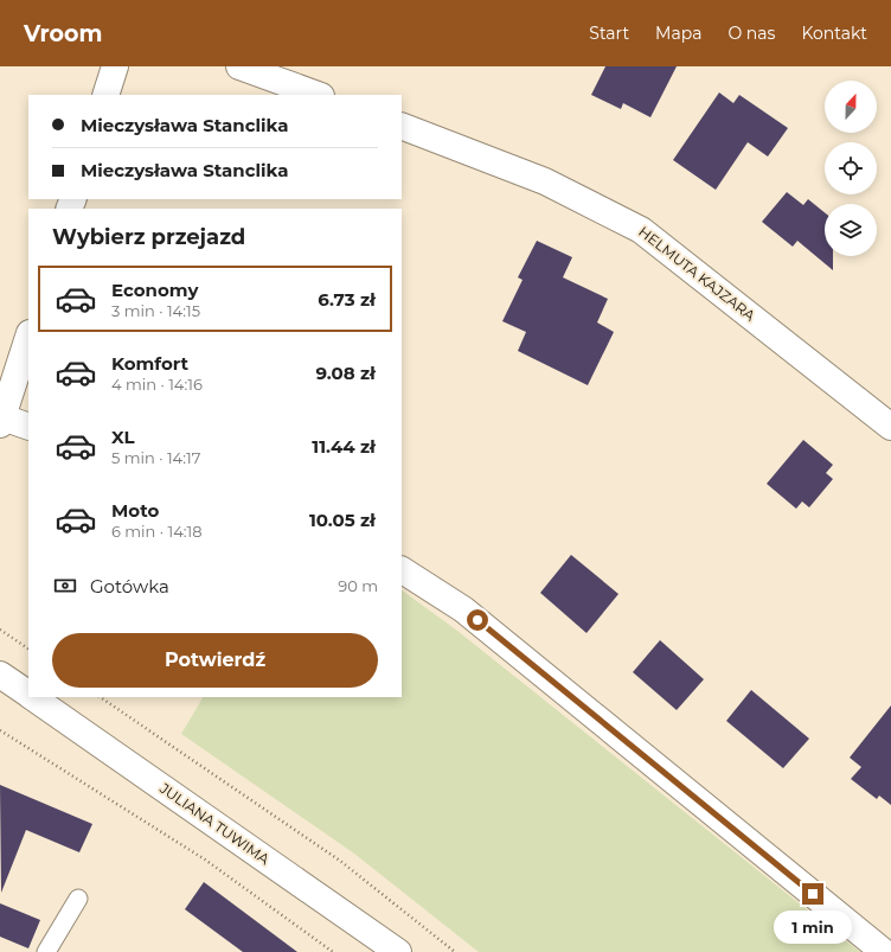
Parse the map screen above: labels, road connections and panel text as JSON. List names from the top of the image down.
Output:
{
  "streets": {
    "street": ["HELMUTA KAJZARA", "JULIANA TUWIMA"]
  },
  "north": "top",
  "page": {
    "header": "Vroom",
    "nav": [
      "Start",
      "Mapa",
      "O nas",
      "Kontakt"
    ],
    "banner": ["Mieczysława Stanclika", "Mieczysława Stanclika"],
    "heading": "Wybierz przejazd",
    "list": [
      {
        "name": "Economy",
        "note": "3 min · 14:15",
        "value": "6.73 zł"
      },
      {
        "name": "Komfort",
        "note": "4 min · 14:16",
        "value": "9.08 zł"
      },
      {
        "name": "XL",
        "note": "5 min · 14:17",
        "value": "11.44 zł"
      },
      {
        "name": "Moto",
        "note": "6 min · 14:18",
        "value": "10.05 zł"
      }
    ],
    "pay": ["Gotówka", "90 m"],
    "buttons": "Potwierdź",
    "bubble": "1 min"
  }
}
